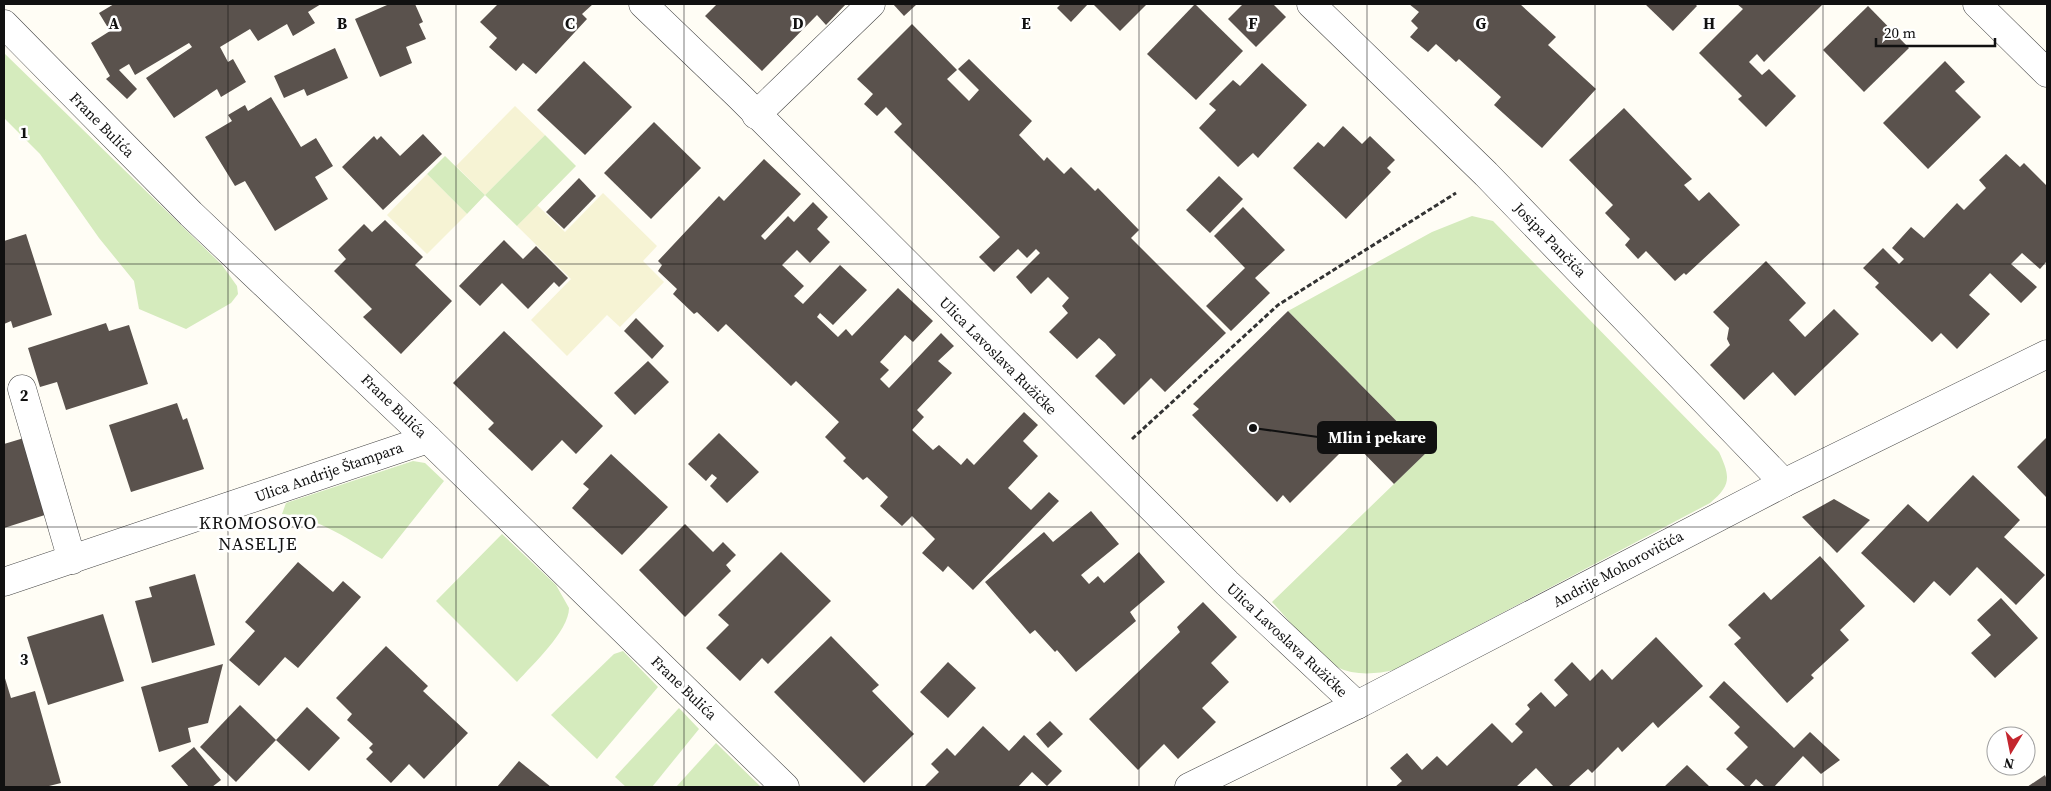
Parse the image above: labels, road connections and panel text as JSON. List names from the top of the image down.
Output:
{
  "streets": {
    "street": [
      "Frane Bulića",
      "Josipa Pančića",
      "Ulica Lavoslava Ružičke",
      "Ulica Andrije Štampara",
      "Andrije Mohorovičića"
    ]
  },
  "crossings": [
    ["Frane Bulića", "Ulica Andrije Štampara"],
    ["Josipa Pančića", "Andrije Mohorovičića"],
    ["Ulica Lavoslava Ružičke", "Andrije Mohorovičića"]
  ],
  "districts": ["KROMOSOVO NASELJE"],
  "places": ["Mlin i pekare"],
  "scale_bar": "20 m",
  "north": "bottom",
  "grid": {
    "columns": [
      "A",
      "B",
      "C",
      "D",
      "E",
      "F",
      "G",
      "H"
    ],
    "rows": ["1", "2", "3"]
  }
}
